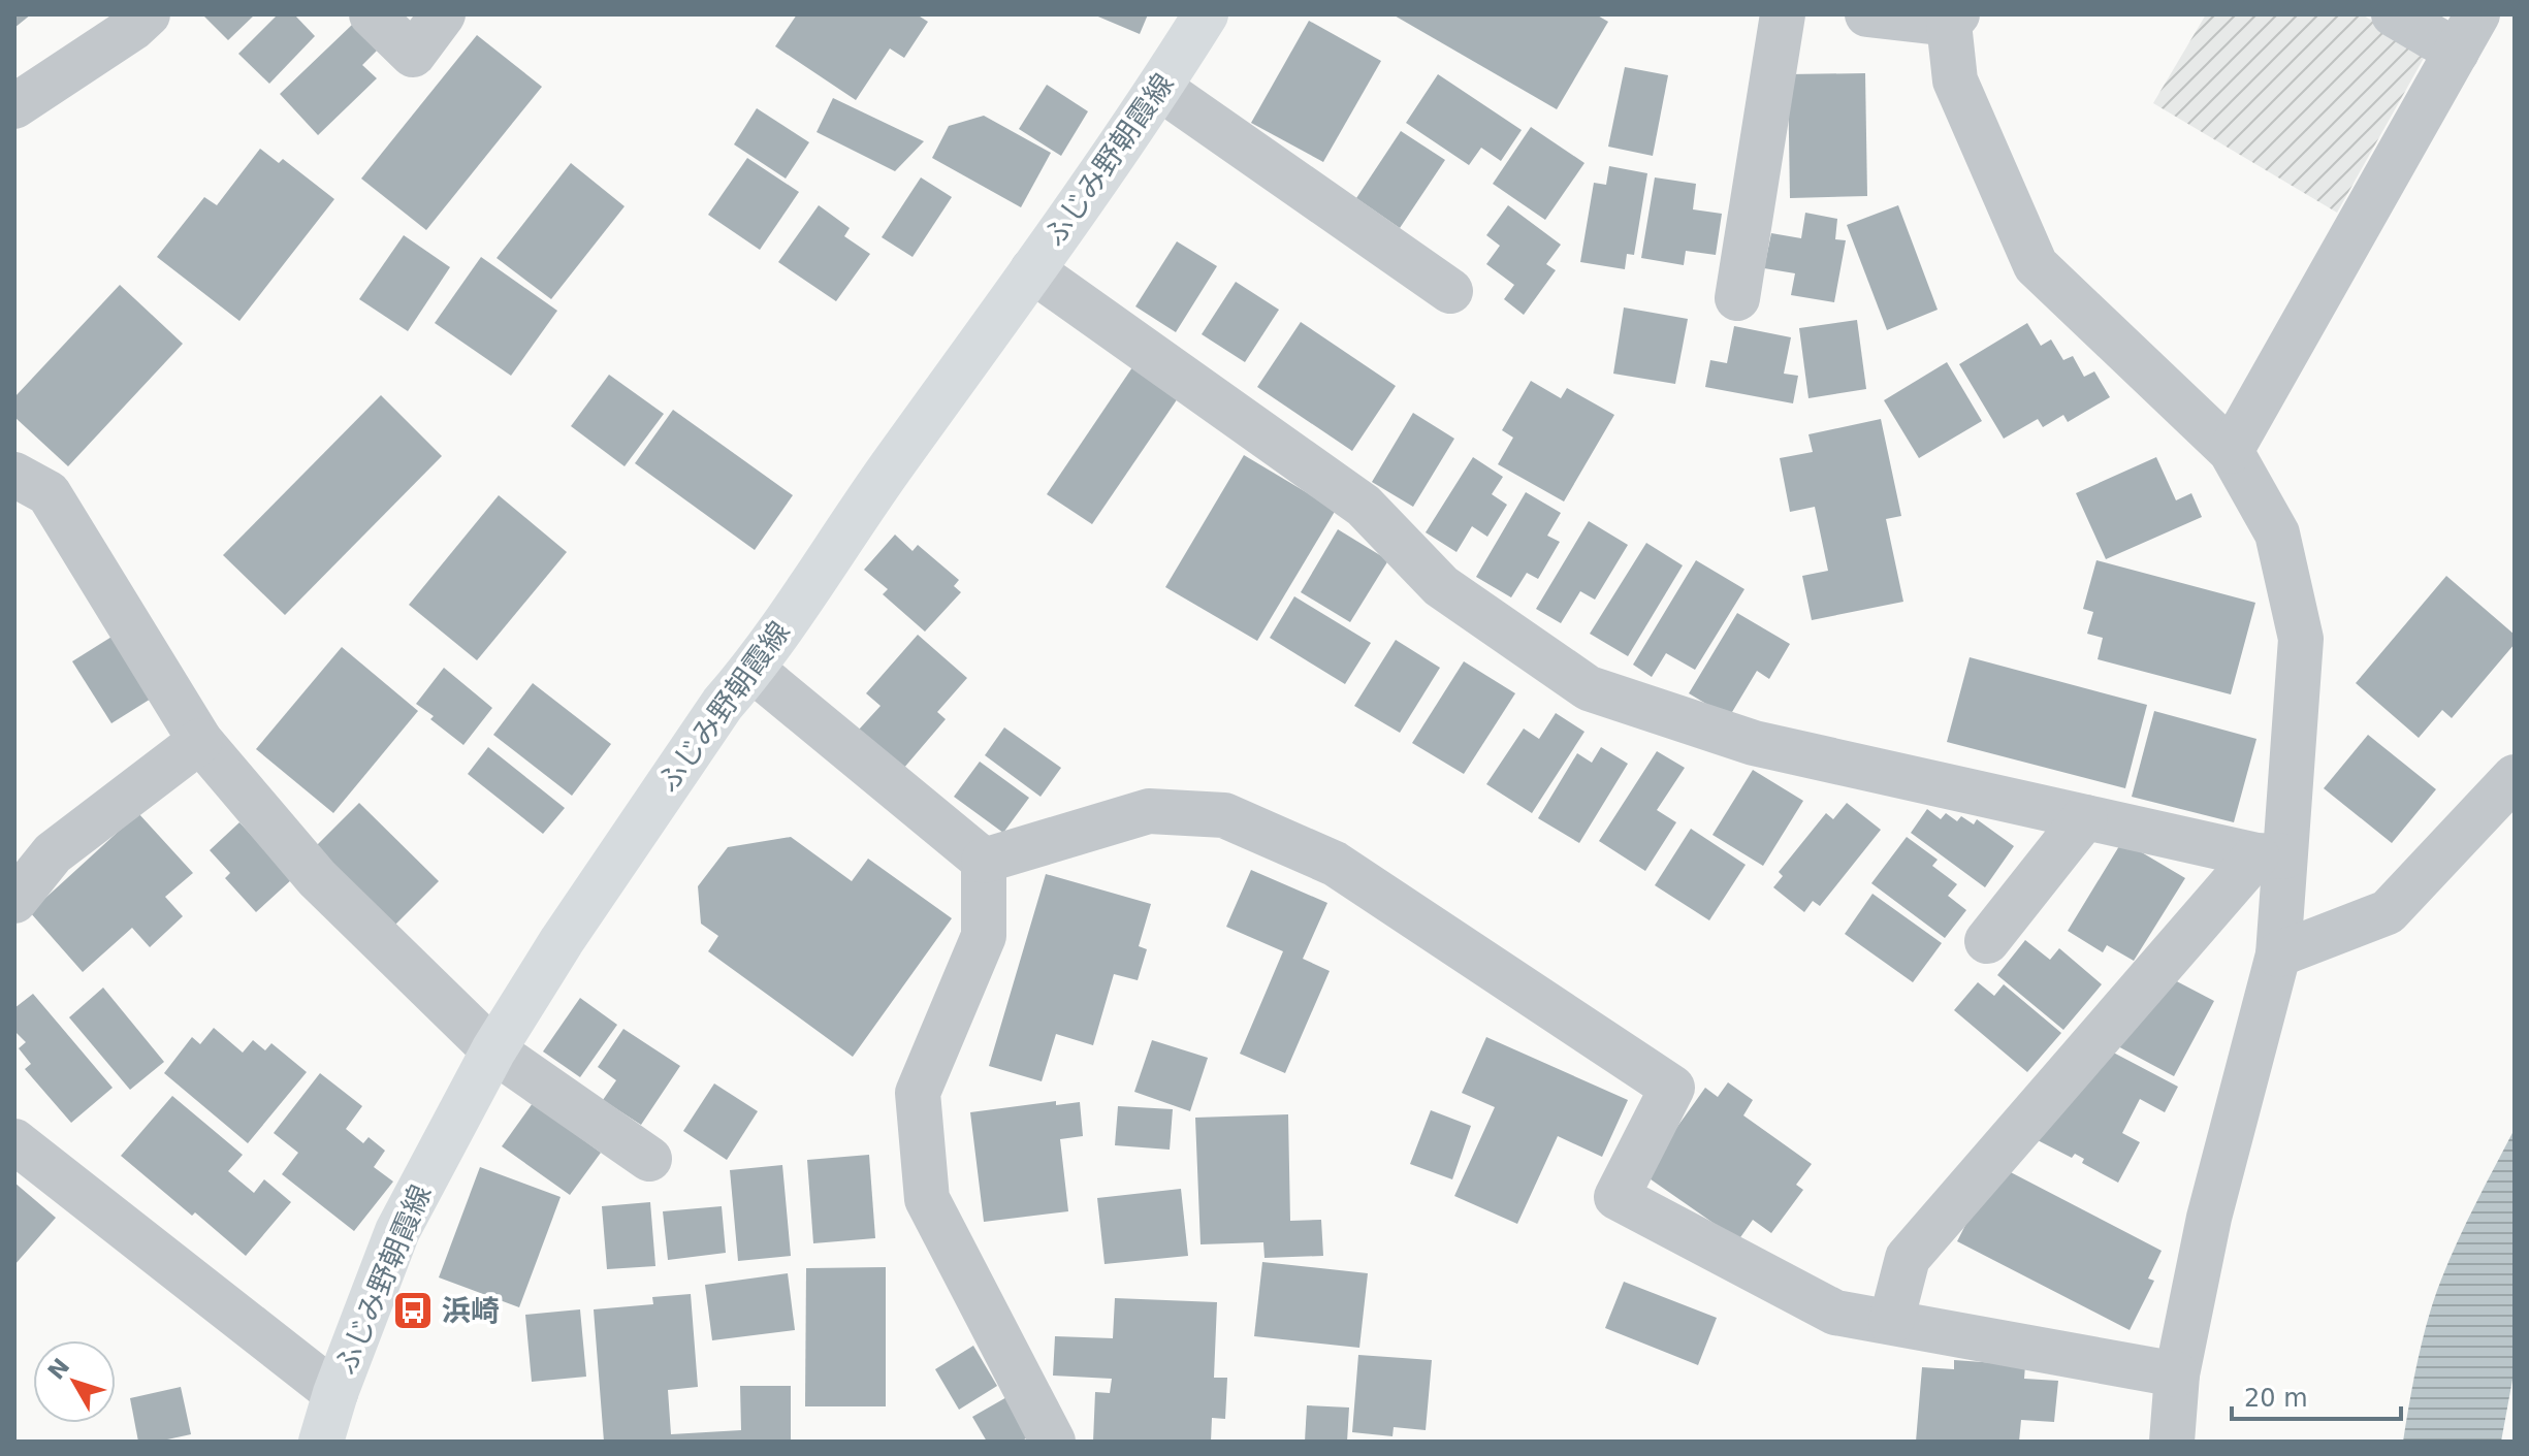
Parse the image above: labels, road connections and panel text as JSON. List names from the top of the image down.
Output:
{
  "streets": {
    "main road": ["ふじみ野朝霞線"]
  },
  "places": {
    "bus stop": ["浜崎"]
  },
  "scale_bar": "20 m",
  "north": "top left"
}
